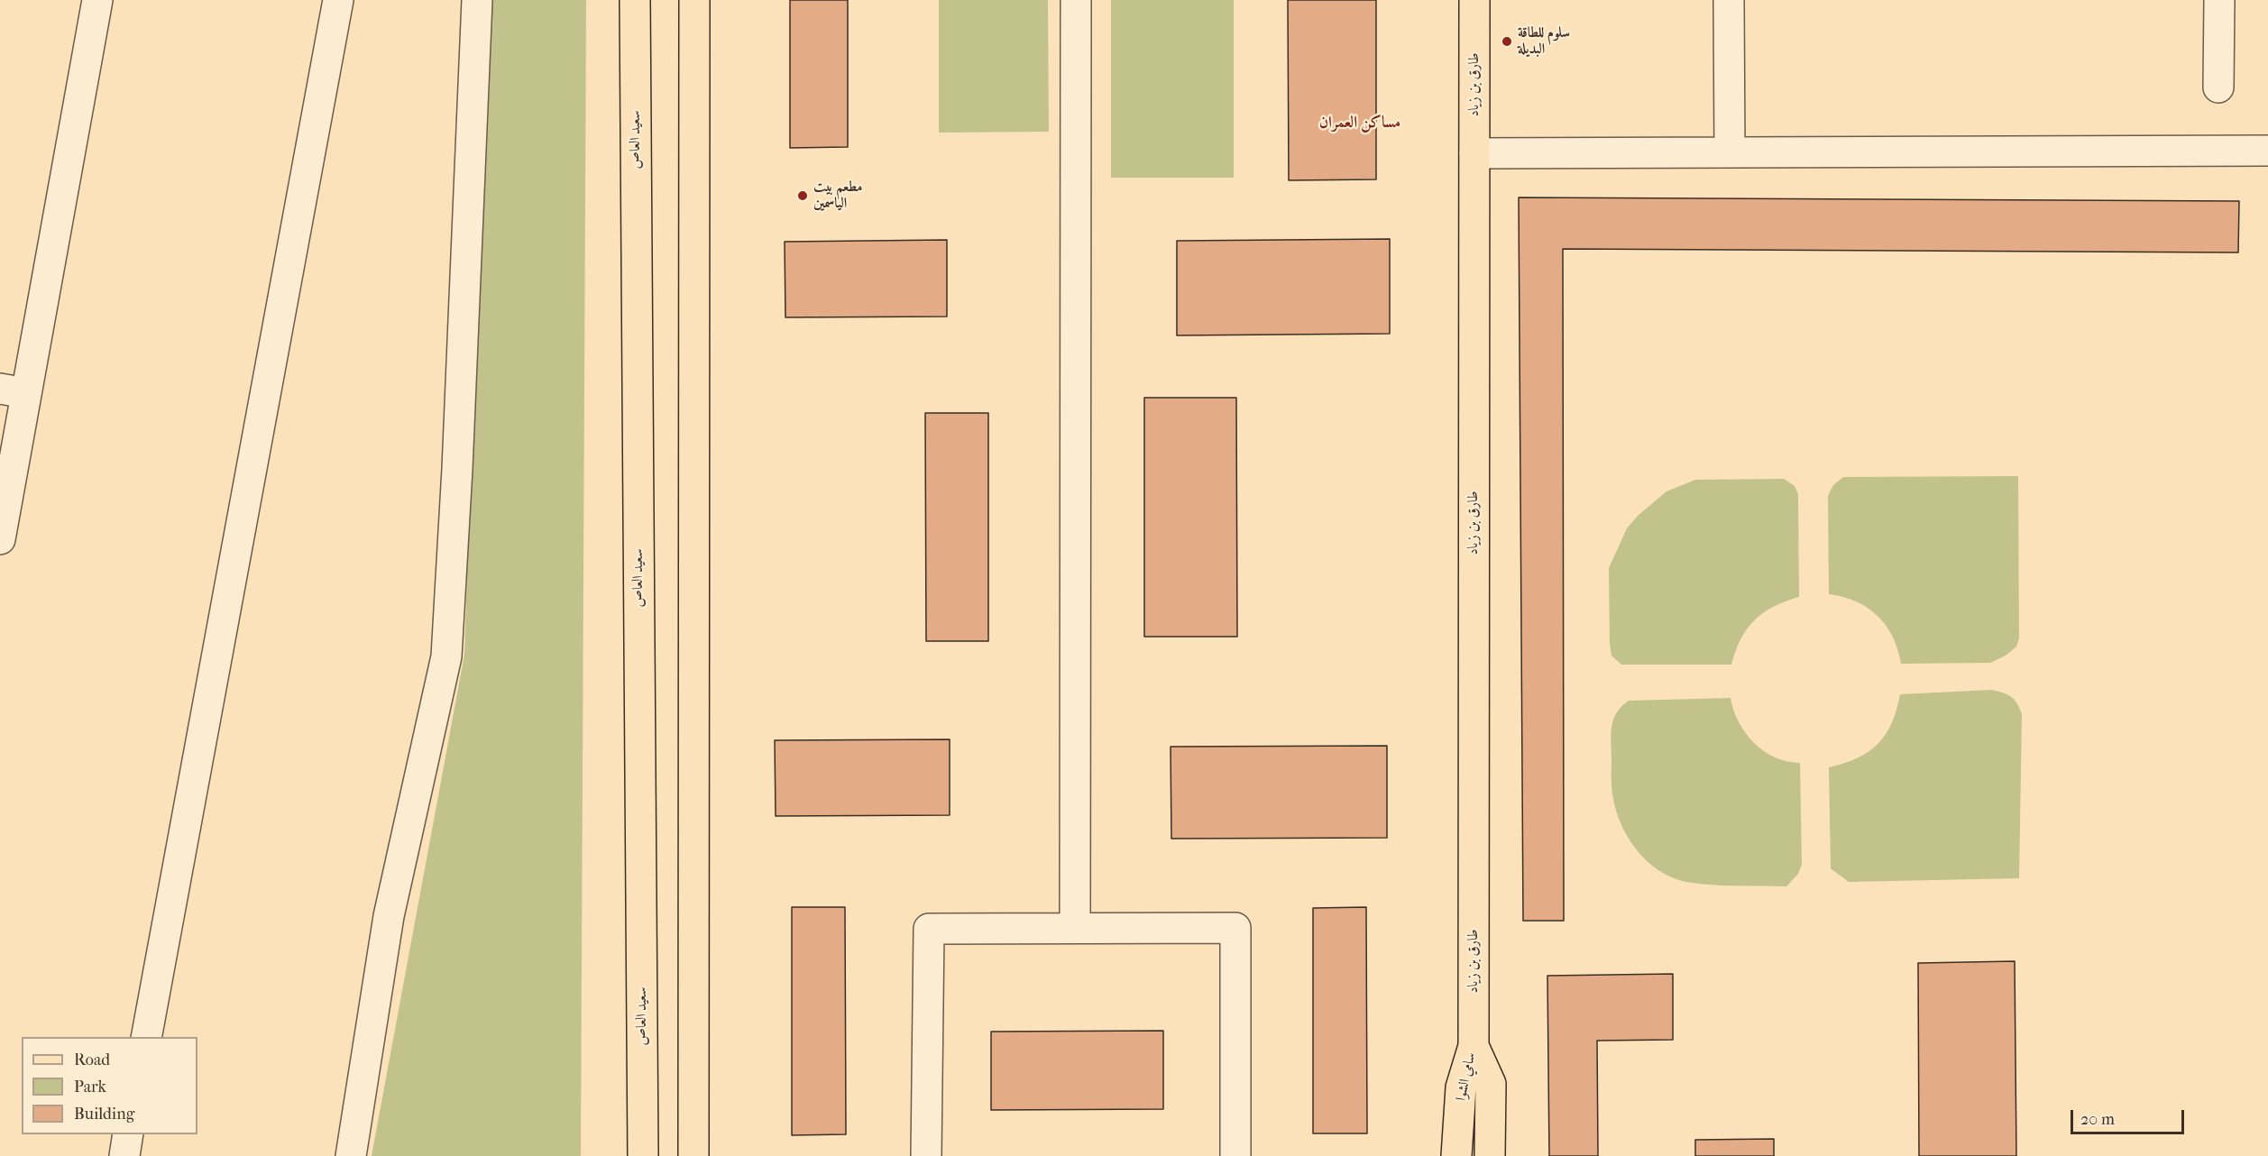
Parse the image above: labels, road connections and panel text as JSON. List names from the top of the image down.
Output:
{
  "streets": {
    "main road": ["طارق بن زياد", "سعيد العاص", "سامي الشوا"]
  },
  "crossings": [
    ["طارق بن زياد", "سامي الشوا"]
  ],
  "districts": ["مساكن العمران"],
  "places": ["سلوم للطاقة البديلة", "مطعم بيت الياسمين"],
  "legend": ["Road", "Park", "Building"],
  "scale_bar": "20 m"
}
